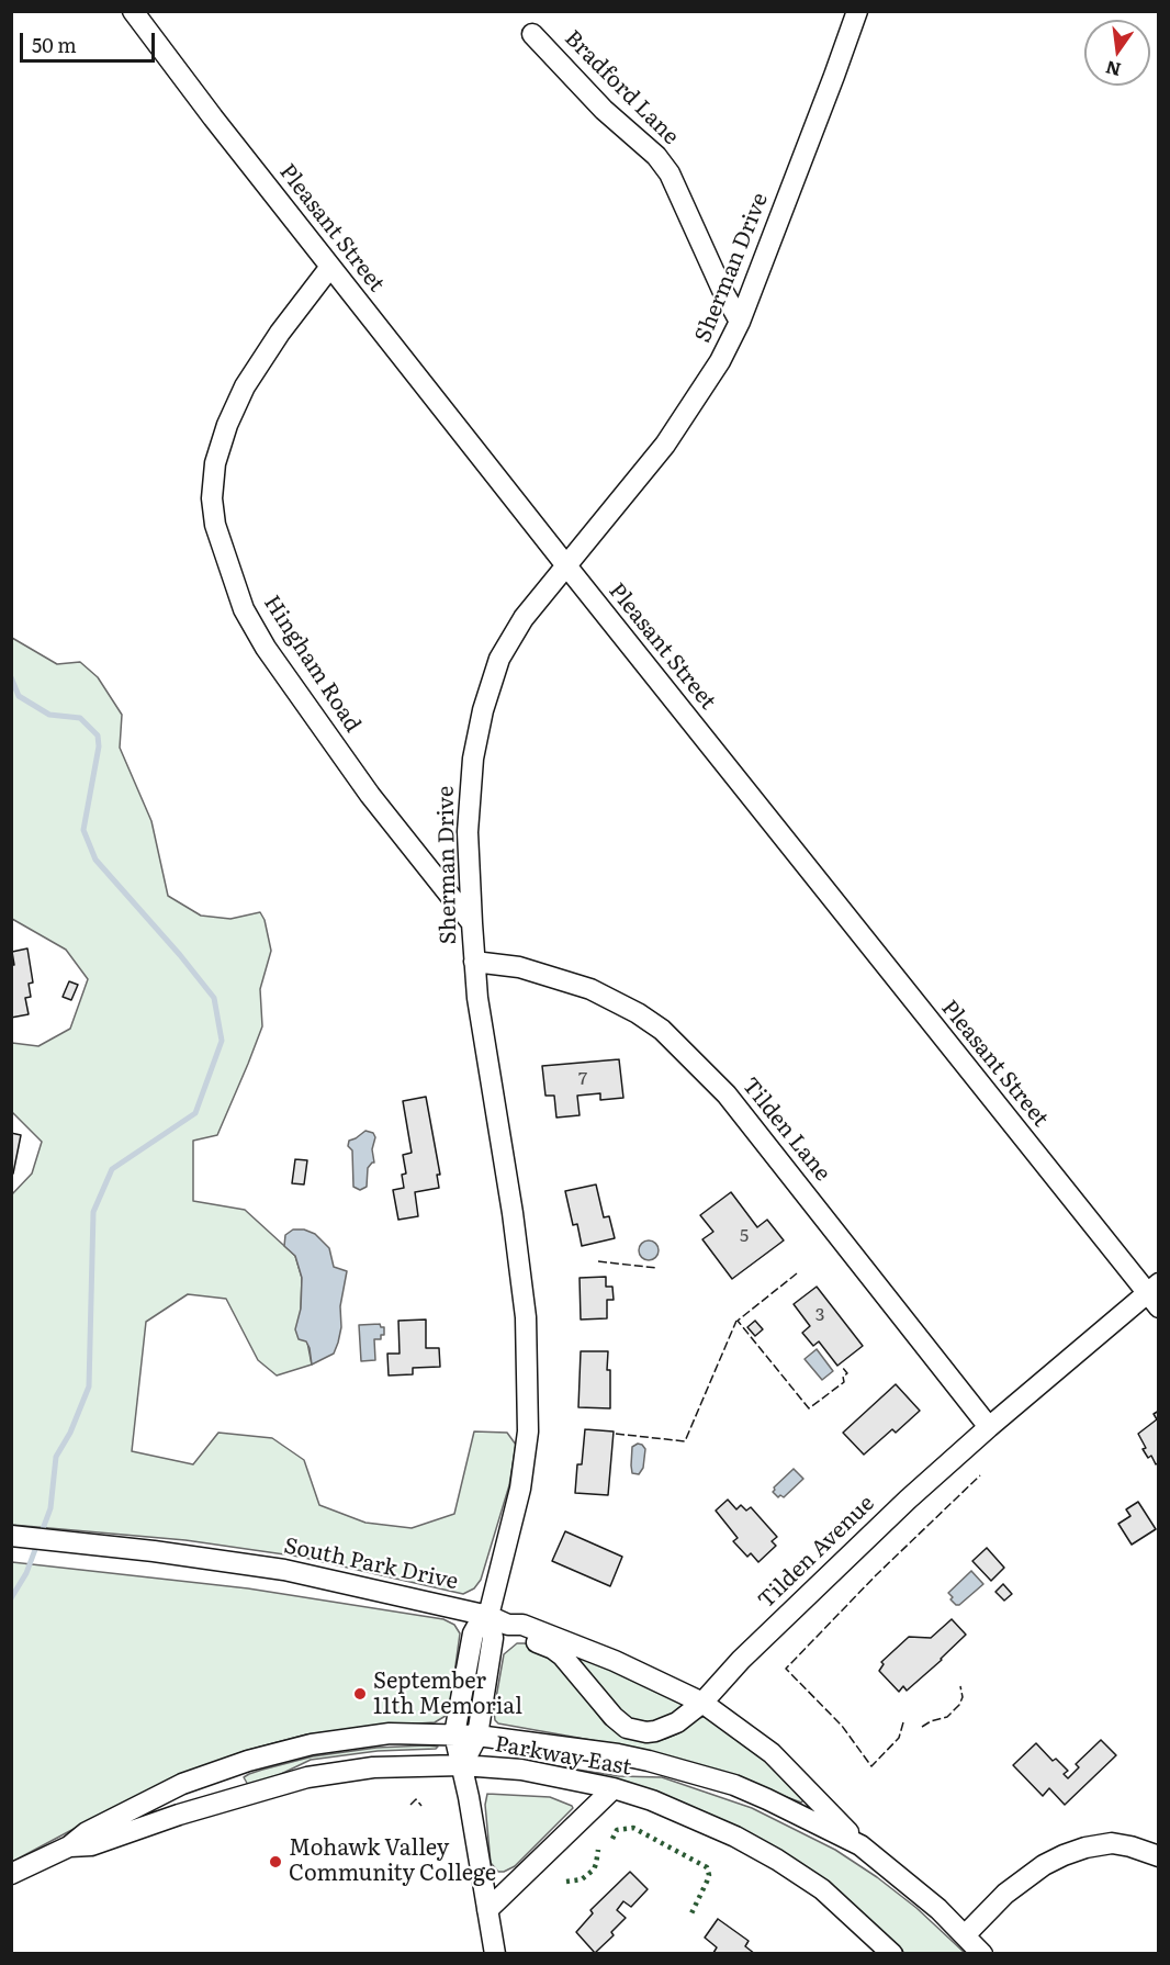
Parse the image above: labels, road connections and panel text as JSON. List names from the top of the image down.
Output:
{
  "streets": {
    "street": [
      "Bradford Lane",
      "Pleasant Street",
      "Sherman Drive",
      "Hingham Road",
      "Tilden Lane",
      "Tilden Avenue",
      "South Park Drive",
      "Parkway East"
    ]
  },
  "crossings": [
    ["Bradford Lane", "Sherman Drive"],
    ["Pleasant Street", "Sherman Drive"],
    ["Pleasant Street", "Hingham Road"],
    ["Pleasant Street", "Tilden Avenue"],
    ["Sherman Drive", "Hingham Road"],
    ["Sherman Drive", "Tilden Lane"],
    ["Sherman Drive", "South Park Drive"],
    ["Sherman Drive", "Parkway East"],
    ["Tilden Lane", "Tilden Avenue"],
    ["Tilden Avenue", "South Park Drive"],
    ["Tilden Avenue", "Parkway East"],
    ["South Park Drive", "Parkway East"]
  ],
  "places": ["September 11th Memorial", "Mohawk Valley Community College"],
  "house_numbers": ["7", "5", "3"],
  "scale_bar": "50 m",
  "north": "bottom"
}
